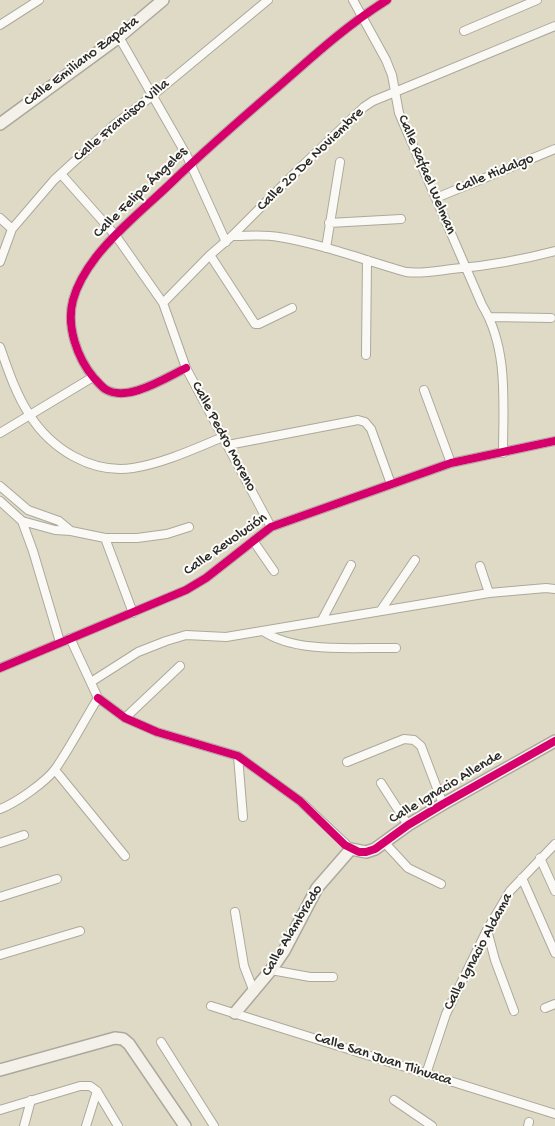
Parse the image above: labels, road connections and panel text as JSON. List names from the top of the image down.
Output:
{
  "streets": {
    "street": [
      "Calle Emiliano Zapata",
      "Calle Francisco Villa",
      "Calle 20 De Noviembre",
      "Calle Hidalgo",
      "Calle Rafael Welman",
      "Calle Felipe Ángeles",
      "Calle Pedro Moreno",
      "Calle Revolución",
      "Calle Ignacio Allende",
      "Calle Alambrado",
      "Calle Ignacio Aldama",
      "Calle San Juan Tlihuaca"
    ]
  },
  "crossings": [
    ["Calle Francisco Villa", "Calle Pedro Moreno"],
    ["Calle 20 De Noviembre", "Calle Rafael Welman"],
    ["Calle 20 De Noviembre", "Calle Pedro Moreno"],
    ["Calle Hidalgo", "Calle Rafael Welman"],
    ["Calle Rafael Welman", "Calle Felipe Ángeles"],
    ["Calle Rafael Welman", "Calle Revolución"],
    ["Calle Felipe Ángeles", "Calle Pedro Moreno"],
    ["Calle Pedro Moreno", "Calle Revolución"],
    ["Calle Ignacio Allende", "Calle Alambrado"],
    ["Calle Alambrado", "Calle San Juan Tlihuaca"],
    ["Calle Ignacio Aldama", "Calle San Juan Tlihuaca"]
  ]
}
